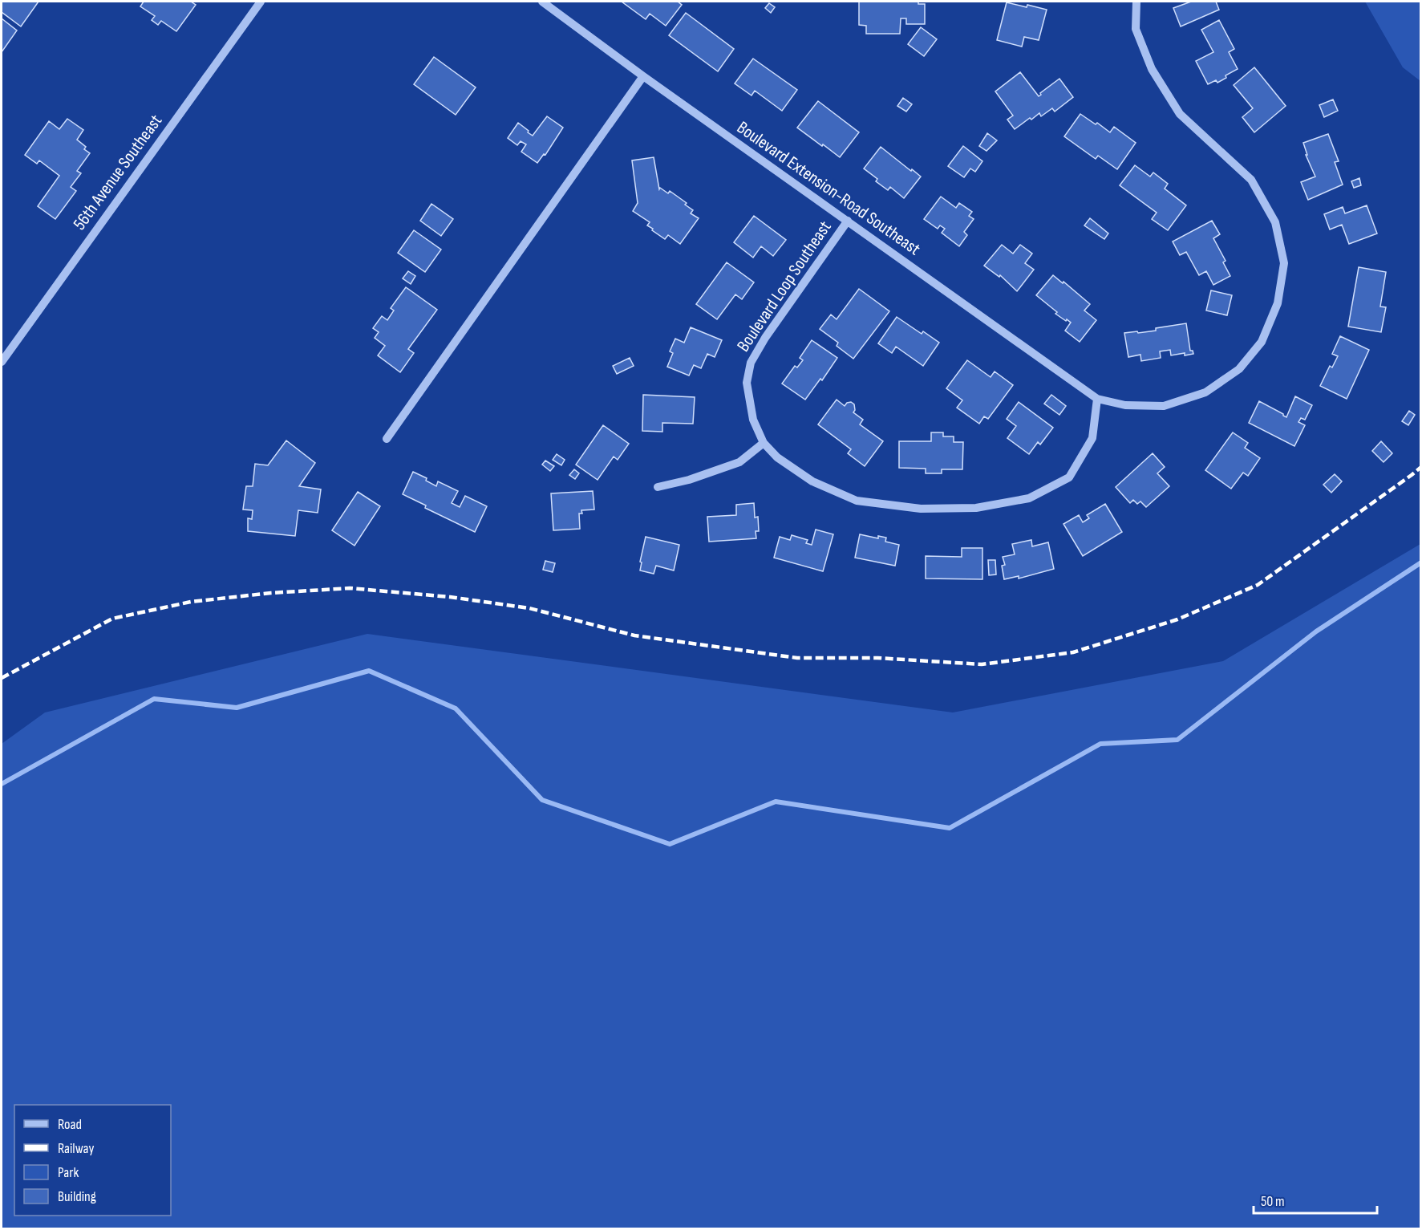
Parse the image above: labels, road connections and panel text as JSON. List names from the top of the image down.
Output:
{
  "streets": {
    "street": ["56th Avenue Southeast", "Boulevard Extension-Road Southeast", "Boulevard Loop Southeast"]
  },
  "crossings": [
    ["Boulevard Extension-Road Southeast", "Boulevard Loop Southeast"]
  ],
  "legend": [
    "Road",
    "Railway",
    "Park",
    "Building"
  ],
  "scale_bar": "50 m"
}
